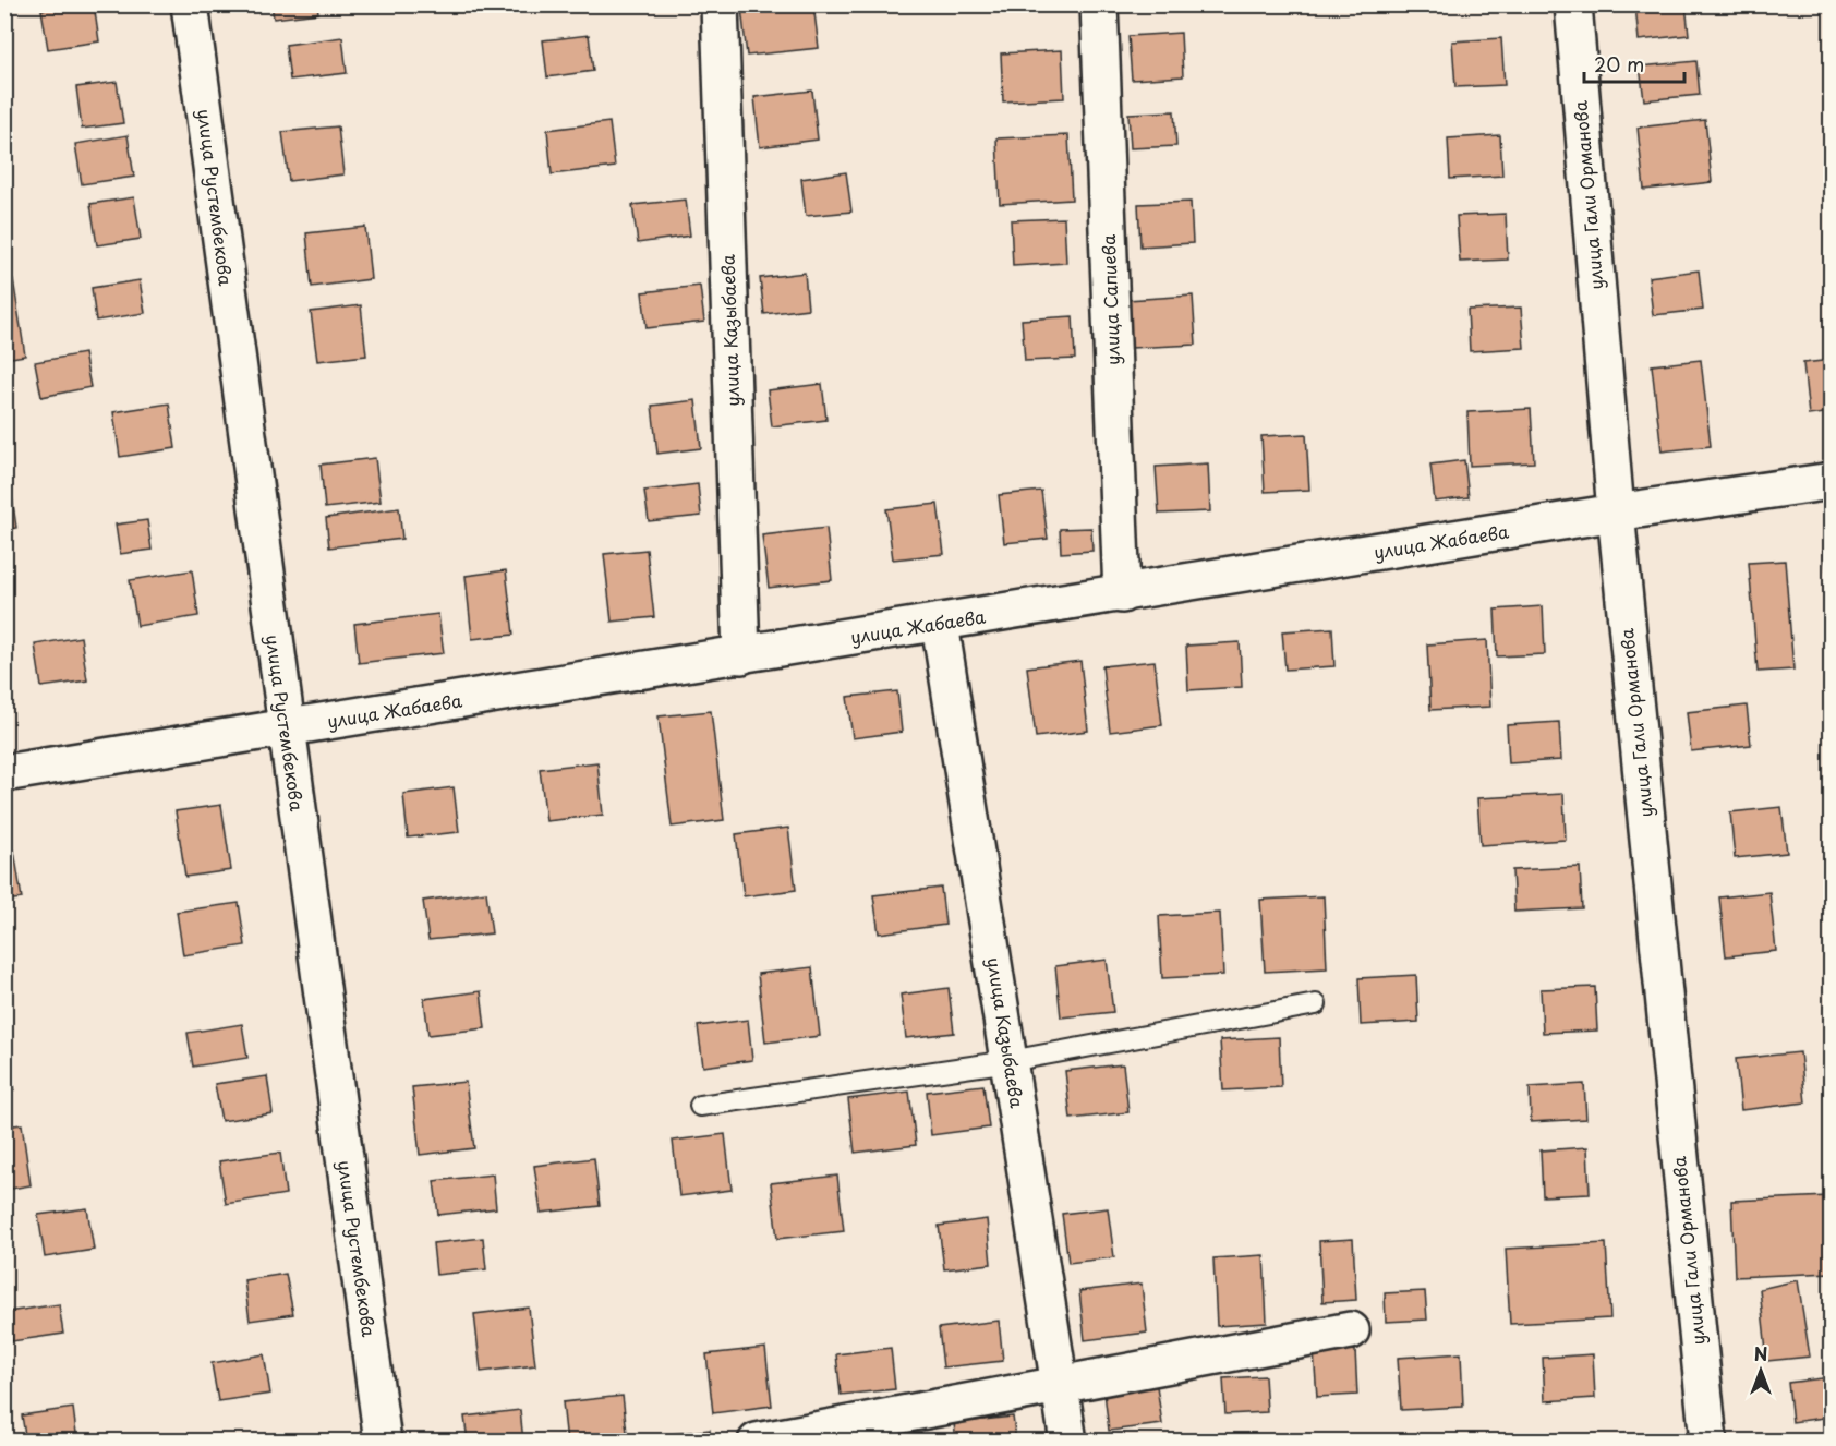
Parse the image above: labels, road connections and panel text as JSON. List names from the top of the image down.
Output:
{
  "streets": {
    "street": [
      "улица Гали Орманова",
      "улица Рустембекова",
      "улица Сапиева",
      "улица Казыбаева",
      "улица Жабаева"
    ]
  },
  "crossings": [
    ["улица Гали Орманова", "улица Жабаева"],
    ["улица Рустембекова", "улица Жабаева"],
    ["улица Сапиева", "улица Жабаева"],
    ["улица Казыбаева", "улица Жабаева"]
  ],
  "scale_bar": "20 m",
  "north": "top"
}
